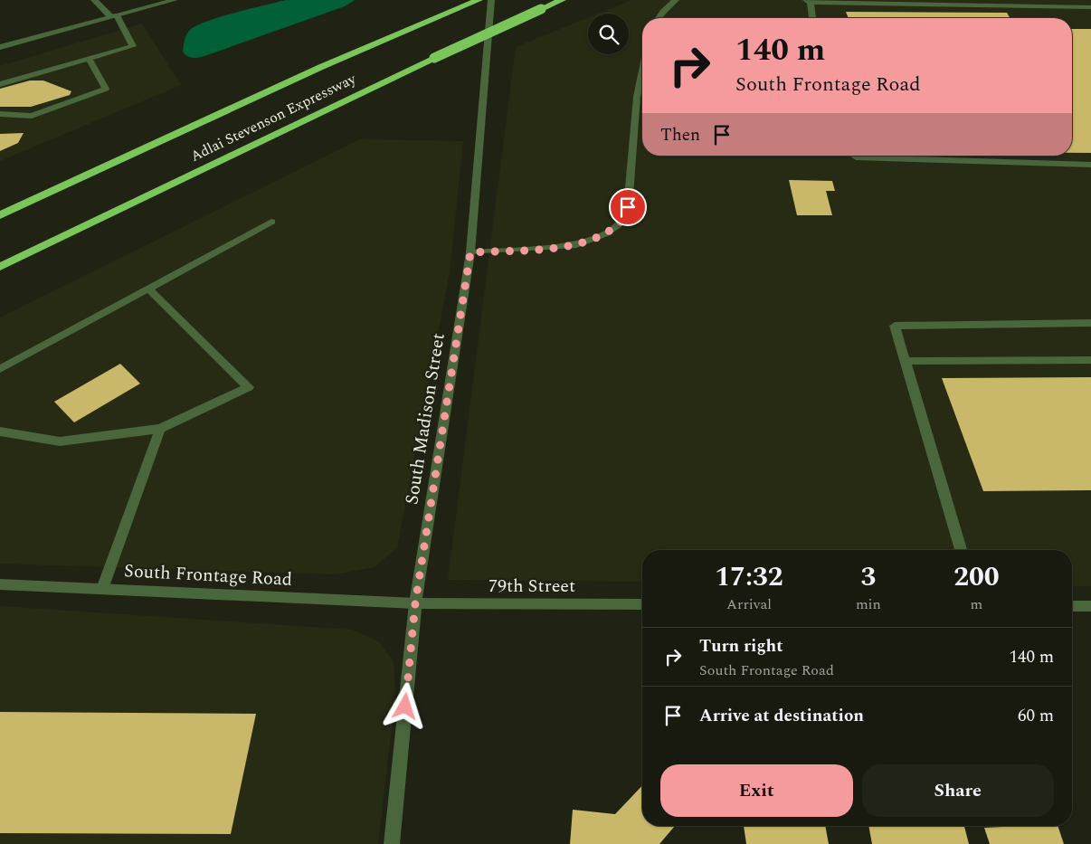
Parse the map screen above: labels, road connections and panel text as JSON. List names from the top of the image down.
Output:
{
  "streets": {
    "highway": ["Adlai Stevenson Expressway"],
    "street": ["South Madison Street", "South Frontage Road", "79th Street"]
  },
  "crossings": [
    ["South Madison Street", "South Frontage Road"],
    ["South Madison Street", "79th Street"],
    ["South Frontage Road", "79th Street"]
  ],
  "page": {
    "turn": ["140 m", "South Frontage Road"],
    "then": "Then",
    "eta": [
      "17:32",
      "Arrival",
      "3",
      "min",
      "200",
      "m"
    ],
    "list": [
      {
        "name": "Turn right",
        "note": "South Frontage Road",
        "value": "140 m"
      },
      {
        "name": "Arrive at destination",
        "value": "60 m"
      }
    ],
    "buttons": ["Exit", "Share"]
  }
}
